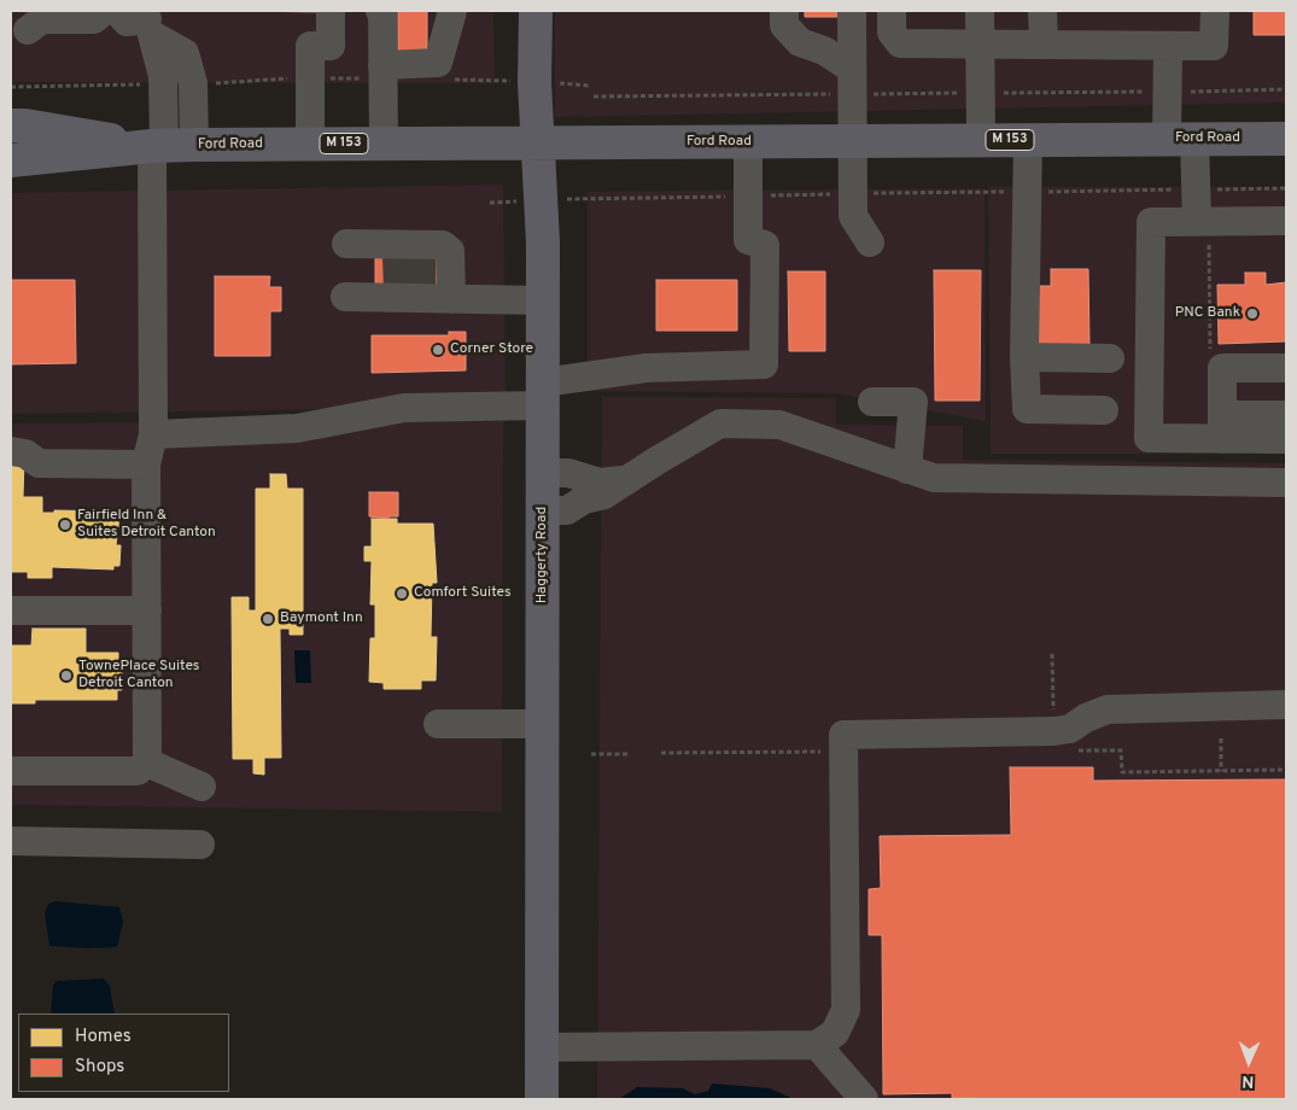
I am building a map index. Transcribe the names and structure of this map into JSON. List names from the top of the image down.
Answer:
{
  "streets": {
    "main road": ["Ford Road", "M 153", "Haggerty Road"]
  },
  "crossings": [
    ["Ford Road", "Haggerty Road"]
  ],
  "places": [
    "PNC Bank",
    "Corner Store",
    "Fairfield Inn & Suites Detroit Canton",
    "Comfort Suites",
    "Baymont Inn",
    "TownePlace Suites Detroit Canton"
  ],
  "legend": ["Homes", "Shops"],
  "north": "bottom"
}
